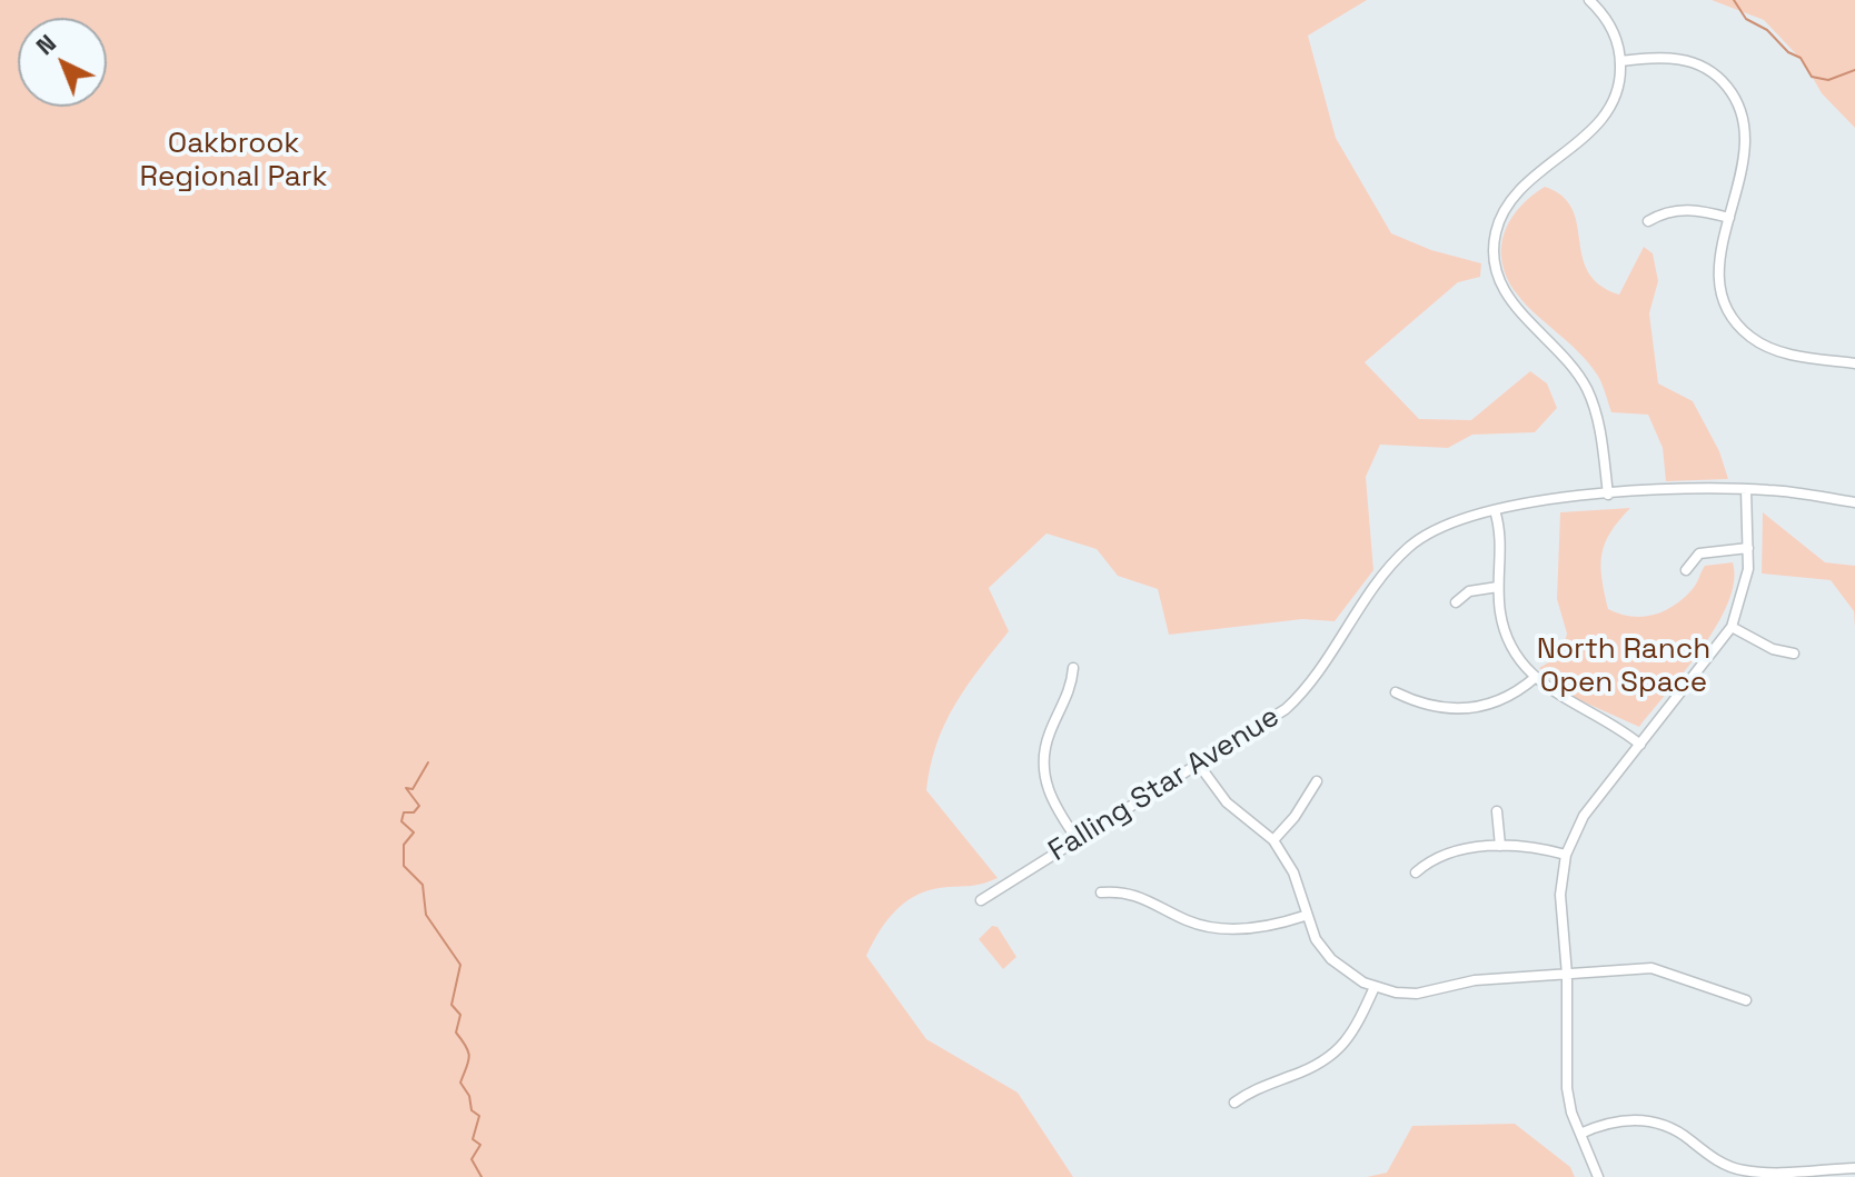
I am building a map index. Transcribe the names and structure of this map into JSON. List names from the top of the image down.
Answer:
{
  "streets": {
    "street": ["Falling Star Avenue"]
  },
  "parks": ["Oakbrook Regional Park", "North Ranch Open Space"],
  "north": "top left"
}
